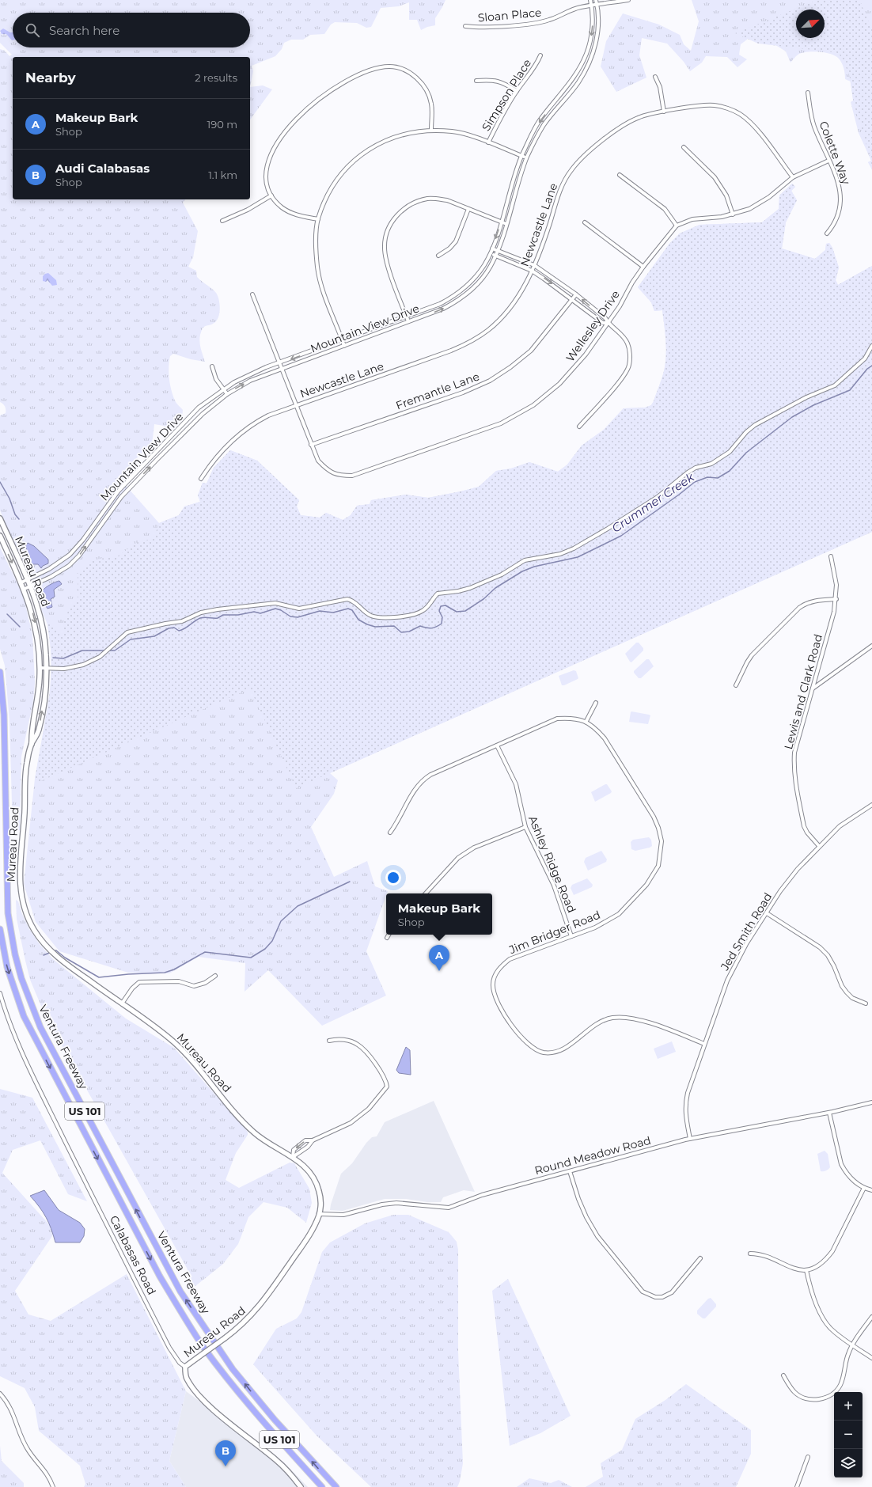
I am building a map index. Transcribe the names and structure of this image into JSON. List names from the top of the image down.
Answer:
{
  "streets": {
    "highway": ["Ventura Freeway", "US 101"],
    "main road": ["Mureau Road"],
    "street": [
      "Sloan Place",
      "Simpson Place",
      "Colette Way",
      "Newcastle Lane",
      "Wellesley Drive",
      "Mountain View Drive",
      "Fremantle Lane",
      "Lewis and Clark Road",
      "Ashley Ridge Road",
      "Jed Smith Road",
      "Jim Bridger Road",
      "Round Meadow Road",
      "Calabasas Road"
    ]
  },
  "crossings": [
    ["Sloan Place", "Mountain View Drive"],
    ["Colette Way", "Wellesley Drive"],
    ["Newcastle Lane", "Wellesley Drive"],
    ["Wellesley Drive", "Mountain View Drive"],
    ["Wellesley Drive", "Fremantle Lane"],
    ["Mountain View Drive", "Mureau Road"],
    ["Mureau Road", "Round Meadow Road"],
    ["Mureau Road", "Calabasas Road"],
    ["Lewis and Clark Road", "Jed Smith Road"],
    ["Ashley Ridge Road", "Jim Bridger Road"],
    ["Jed Smith Road", "Jim Bridger Road"],
    ["Jed Smith Road", "Round Meadow Road"]
  ],
  "water": ["Crummer Creek"],
  "north": "top right",
  "page": {
    "search": "Search here",
    "heading": ["Nearby", "2 results"],
    "list": [
      {
        "mark": "A",
        "name": "Makeup Bark",
        "note": "Shop",
        "value": "190 m"
      },
      {
        "mark": "B",
        "name": "Audi Calabasas",
        "note": "Shop",
        "value": "1.1 km"
      }
    ],
    "popup": ["Makeup Bark", "Shop"],
    "pins": ["A", "B"],
    "map_buttons": ["+", "−"]
  }
}
